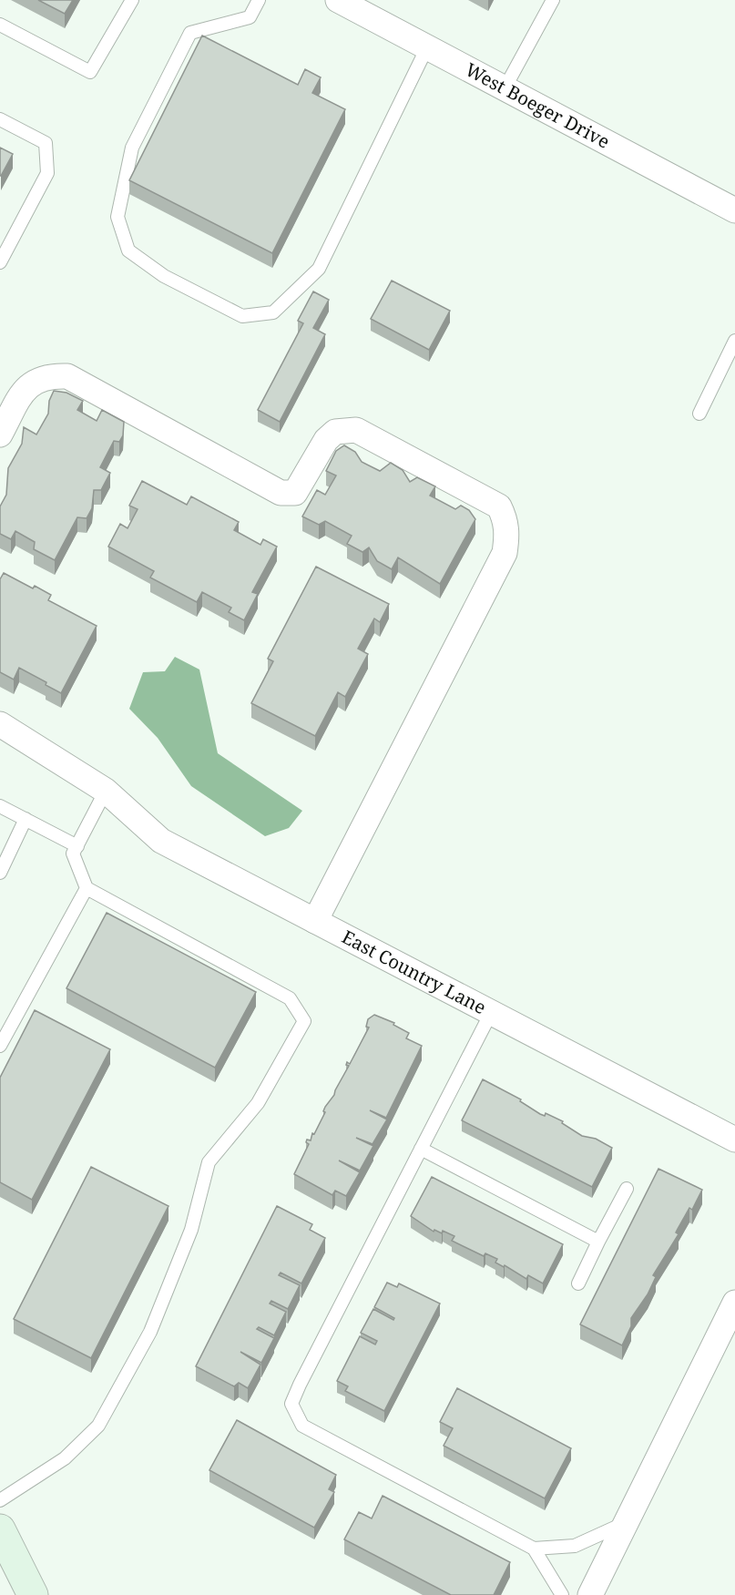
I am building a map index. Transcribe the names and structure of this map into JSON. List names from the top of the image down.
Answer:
{
  "streets": {
    "street": ["West Boeger Drive", "East Country Lane"]
  }
}
